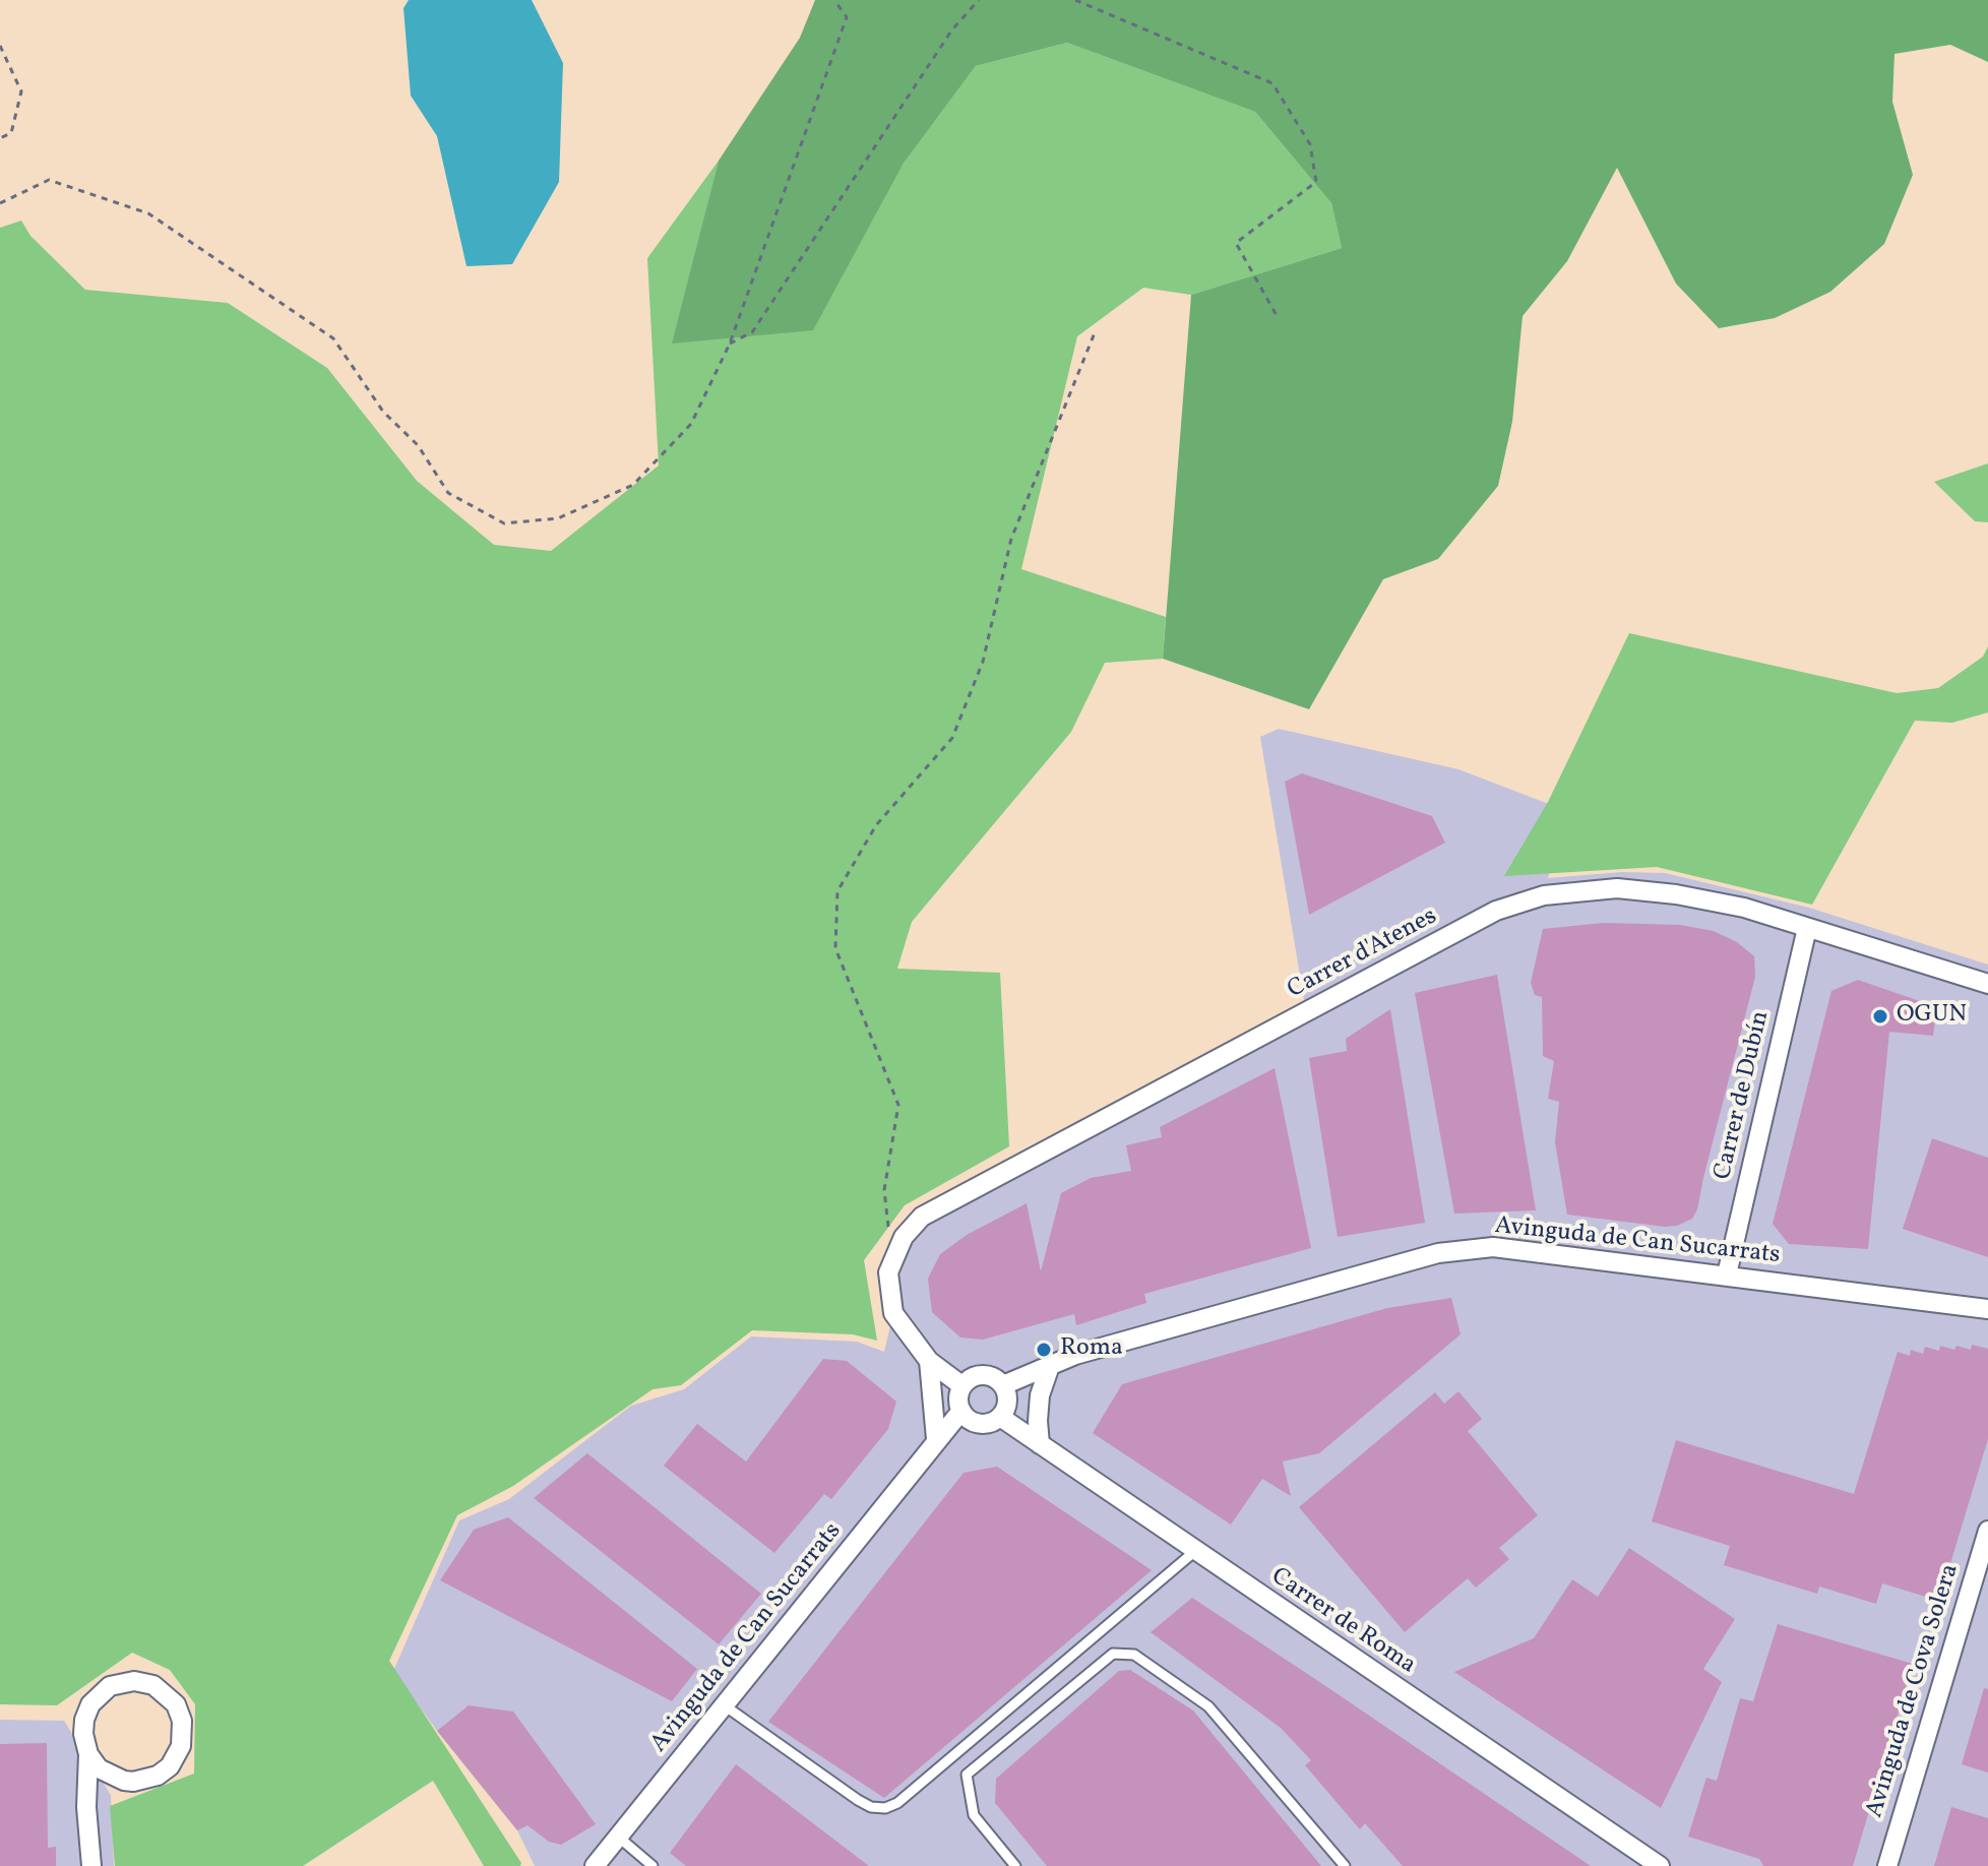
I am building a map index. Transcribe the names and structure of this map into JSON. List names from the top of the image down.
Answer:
{
  "streets": {
    "street": [
      "Carrer d'Atenes",
      "Carrer de Dubín",
      "Avinguda de Can Sucarrats",
      "Carrer de Roma",
      "Avinguda de Cova Solera"
    ]
  },
  "crossings": [
    ["Carrer d'Atenes", "Carrer de Dubín"],
    ["Carrer de Dubín", "Avinguda de Can Sucarrats"],
    ["Avinguda de Can Sucarrats", "Carrer de Roma"]
  ],
  "places": ["OGUN", "Roma"]
}
